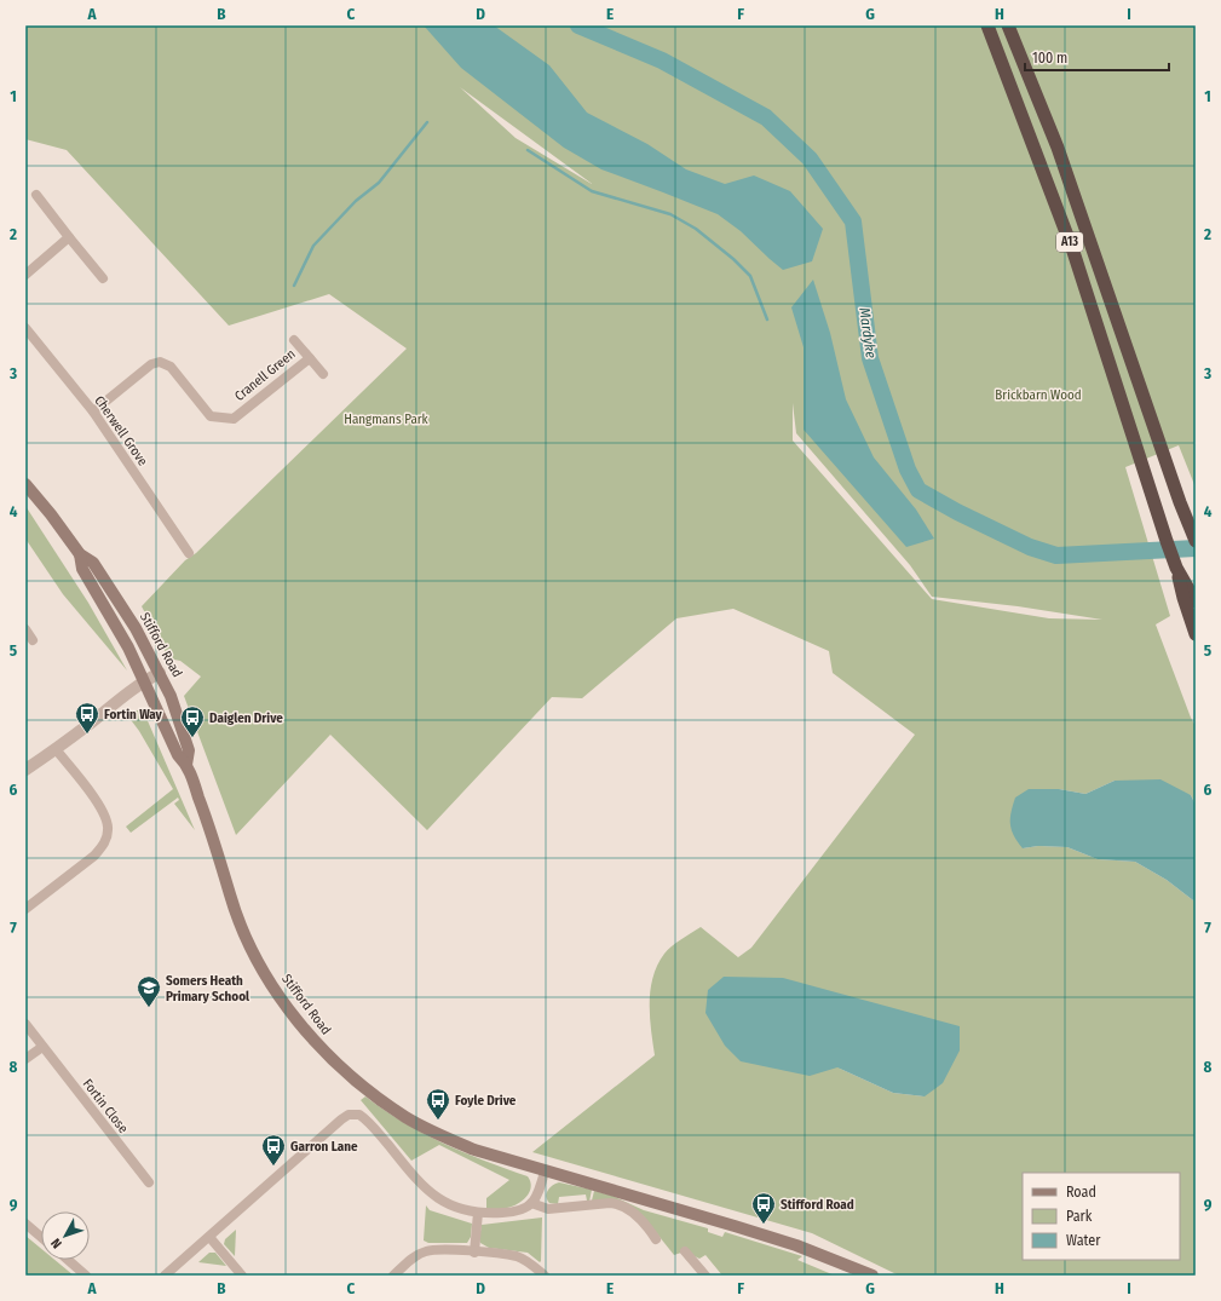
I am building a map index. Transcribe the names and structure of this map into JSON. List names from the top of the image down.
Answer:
{
  "streets": {
    "highway": ["A13"],
    "main road": ["Stifford Road"],
    "street": ["Cranell Green", "Cherwell Grove", "Fortin Close"]
  },
  "crossings": [
    ["Cranell Green", "Cherwell Grove"]
  ],
  "water": ["Mardyke"],
  "parks": ["Brickbarn Wood", "Hangmans Park"],
  "places": {
    "bus stop": [
      "Fortin Way",
      "Daiglen Drive",
      "Foyle Drive",
      "Garron Lane",
      "Stifford Road"
    ],
    "school or university": ["Somers Heath Primary School"]
  },
  "legend": ["Road", "Park", "Water"],
  "scale_bar": "100 m",
  "north": "bottom left",
  "grid": {
    "columns": [
      "A",
      "B",
      "C",
      "D",
      "E",
      "F",
      "G",
      "H",
      "I"
    ],
    "rows": [
      "1",
      "2",
      "3",
      "4",
      "5",
      "6",
      "7",
      "8",
      "9"
    ]
  }
}
